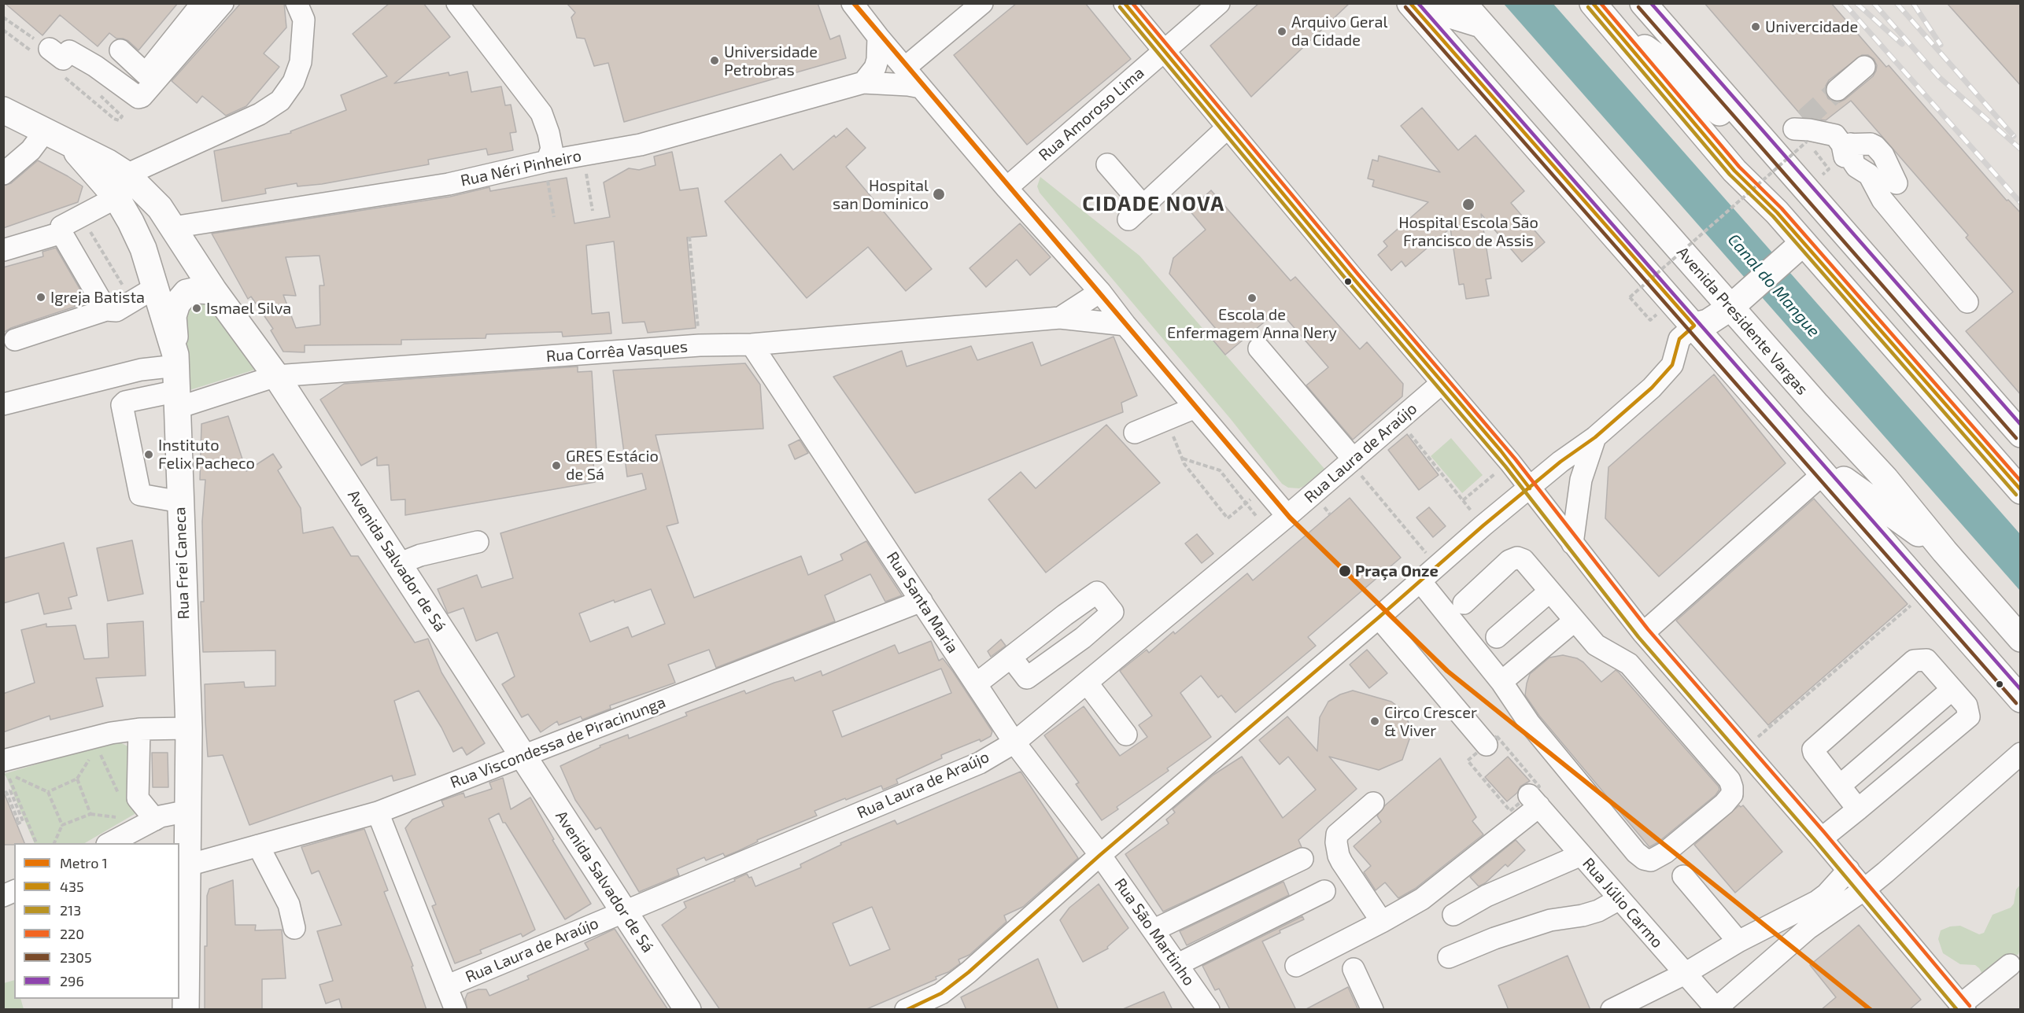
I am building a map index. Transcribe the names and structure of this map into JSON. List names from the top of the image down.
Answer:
{
  "streets": {
    "main road": ["Avenida Presidente Vargas", "Avenida Salvador de Sá", "Rua Frei Caneca"],
    "street": [
      "Rua Amoroso Lima",
      "Rua Néri Pinheiro",
      "Rua Corrêa Vasques",
      "Rua Laura de Araújo",
      "Rua Santa Maria",
      "Rua Viscondessa de Piracinunga",
      "Rua Júlio Carmo",
      "Rua São Martinho"
    ]
  },
  "crossings": [
    ["Rua Néri Pinheiro", "Avenida Salvador de Sá"],
    ["Rua Corrêa Vasques", "Avenida Salvador de Sá"],
    ["Rua Corrêa Vasques", "Rua Frei Caneca"],
    ["Rua Corrêa Vasques", "Rua Santa Maria"],
    ["Rua Laura de Araújo", "Avenida Salvador de Sá"],
    ["Rua Laura de Araújo", "Rua Santa Maria"],
    ["Avenida Salvador de Sá", "Rua Frei Caneca"],
    ["Avenida Salvador de Sá", "Rua Viscondessa de Piracinunga"],
    ["Rua Frei Caneca", "Rua Viscondessa de Piracinunga"],
    ["Rua Santa Maria", "Rua Viscondessa de Piracinunga"],
    ["Rua Santa Maria", "Rua São Martinho"]
  ],
  "districts": ["CIDADE NOVA"],
  "water": ["Canal do Mangue"],
  "places": [
    "Univercidade",
    "Arquivo Geral da Cidade",
    "Universidade Petrobras",
    "Hospital san Dominico",
    "Hospital Escola São Francisco de Assis",
    "Igreja Batista",
    "Escola de Enfermagem Anna Nery",
    "Ismael Silva",
    "Instituto Felix Pacheco",
    "GRES Estácio de Sá",
    "Praça Onze",
    "Circo Crescer & Viver"
  ],
  "lines": [
    "metro line 1",
    "transit line 435",
    "transit line 220",
    "transit line 296",
    "transit line 213",
    "transit line 2305"
  ],
  "legend": [
    "Metro 1",
    "435",
    "213",
    "220",
    "2305",
    "296"
  ]
}
